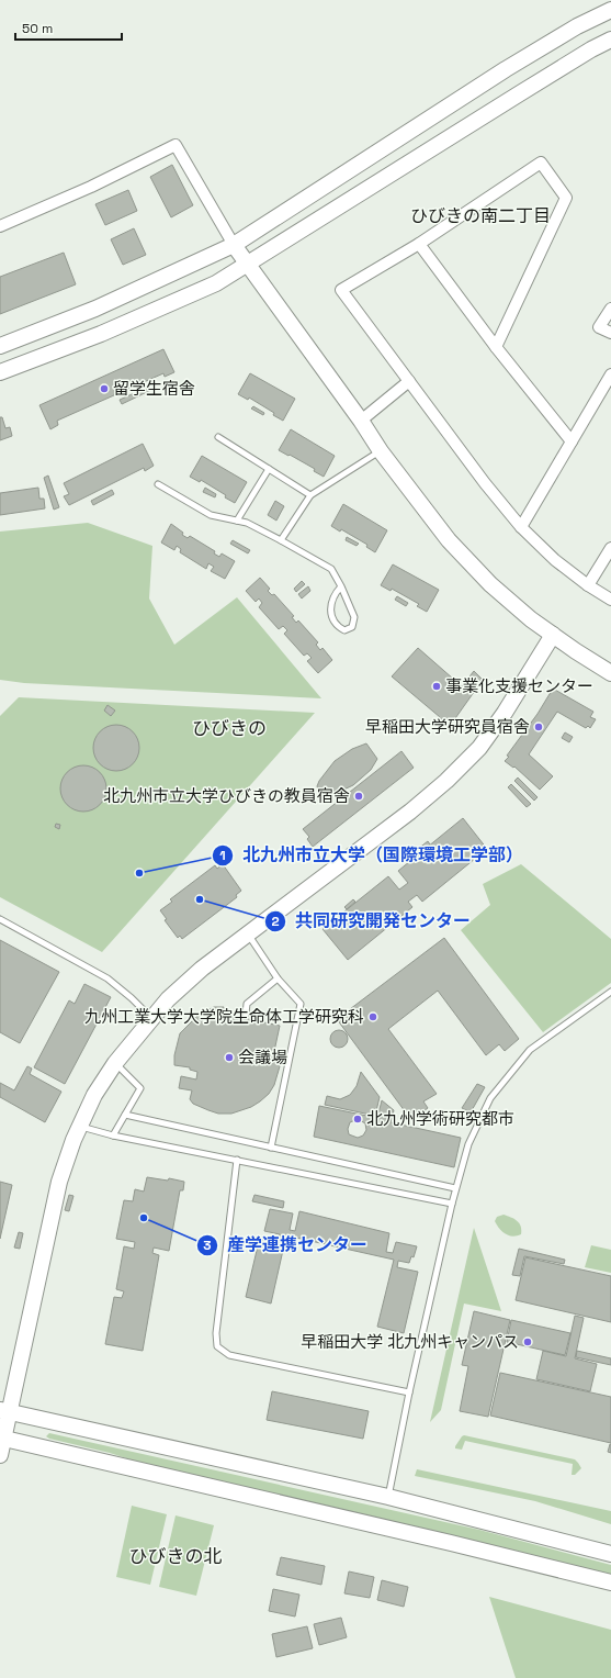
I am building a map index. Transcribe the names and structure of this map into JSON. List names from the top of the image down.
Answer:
{
  "districts": ["ひびきの南二丁目", "ひびきの", "ひびきの北"],
  "places": [
    "留学生宿舎",
    "事業化支援センター",
    "早稲田大学研究員宿舎",
    "北九州市立大学ひびきの教員宿舎",
    "北九州市立大学（国際環境工学部）",
    "共同研究開発センター",
    "九州工業大学大学院生命体工学研究科",
    "会議場",
    "北九州学術研究都市",
    "産学連携センター",
    "早稲田大学 北九州キャンパス"
  ],
  "scale_bar": "50 m"
}
